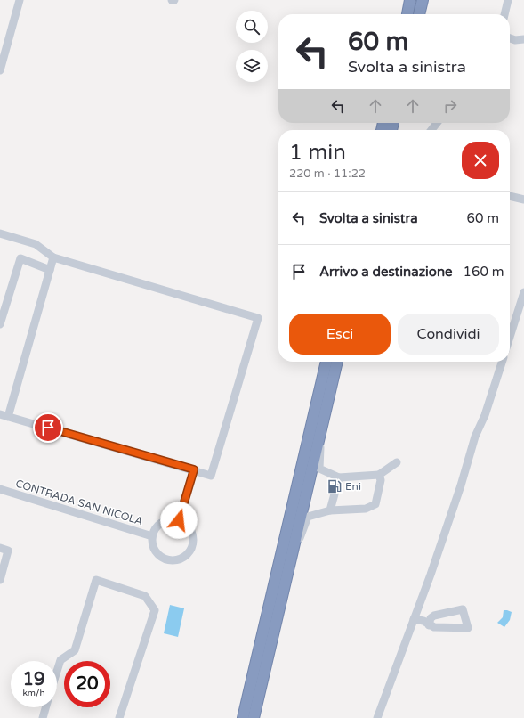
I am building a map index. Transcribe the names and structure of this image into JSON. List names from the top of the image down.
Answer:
{
  "streets": {
    "street": ["CONTRADA SAN NICOLA"]
  },
  "places": {
    "fuel station": ["Eni"]
  },
  "page": {
    "turn": ["60 m", "Svolta a sinistra"],
    "heading": ["1 min", "220 m · 11:22"],
    "list": [
      {
        "name": "Svolta a sinistra",
        "value": "60 m"
      },
      {
        "name": "Arrivo a destinazione",
        "value": "160 m"
      }
    ],
    "buttons": ["Esci", "Condividi"],
    "speed": "19 km/h",
    "limit": "20"
  }
}
